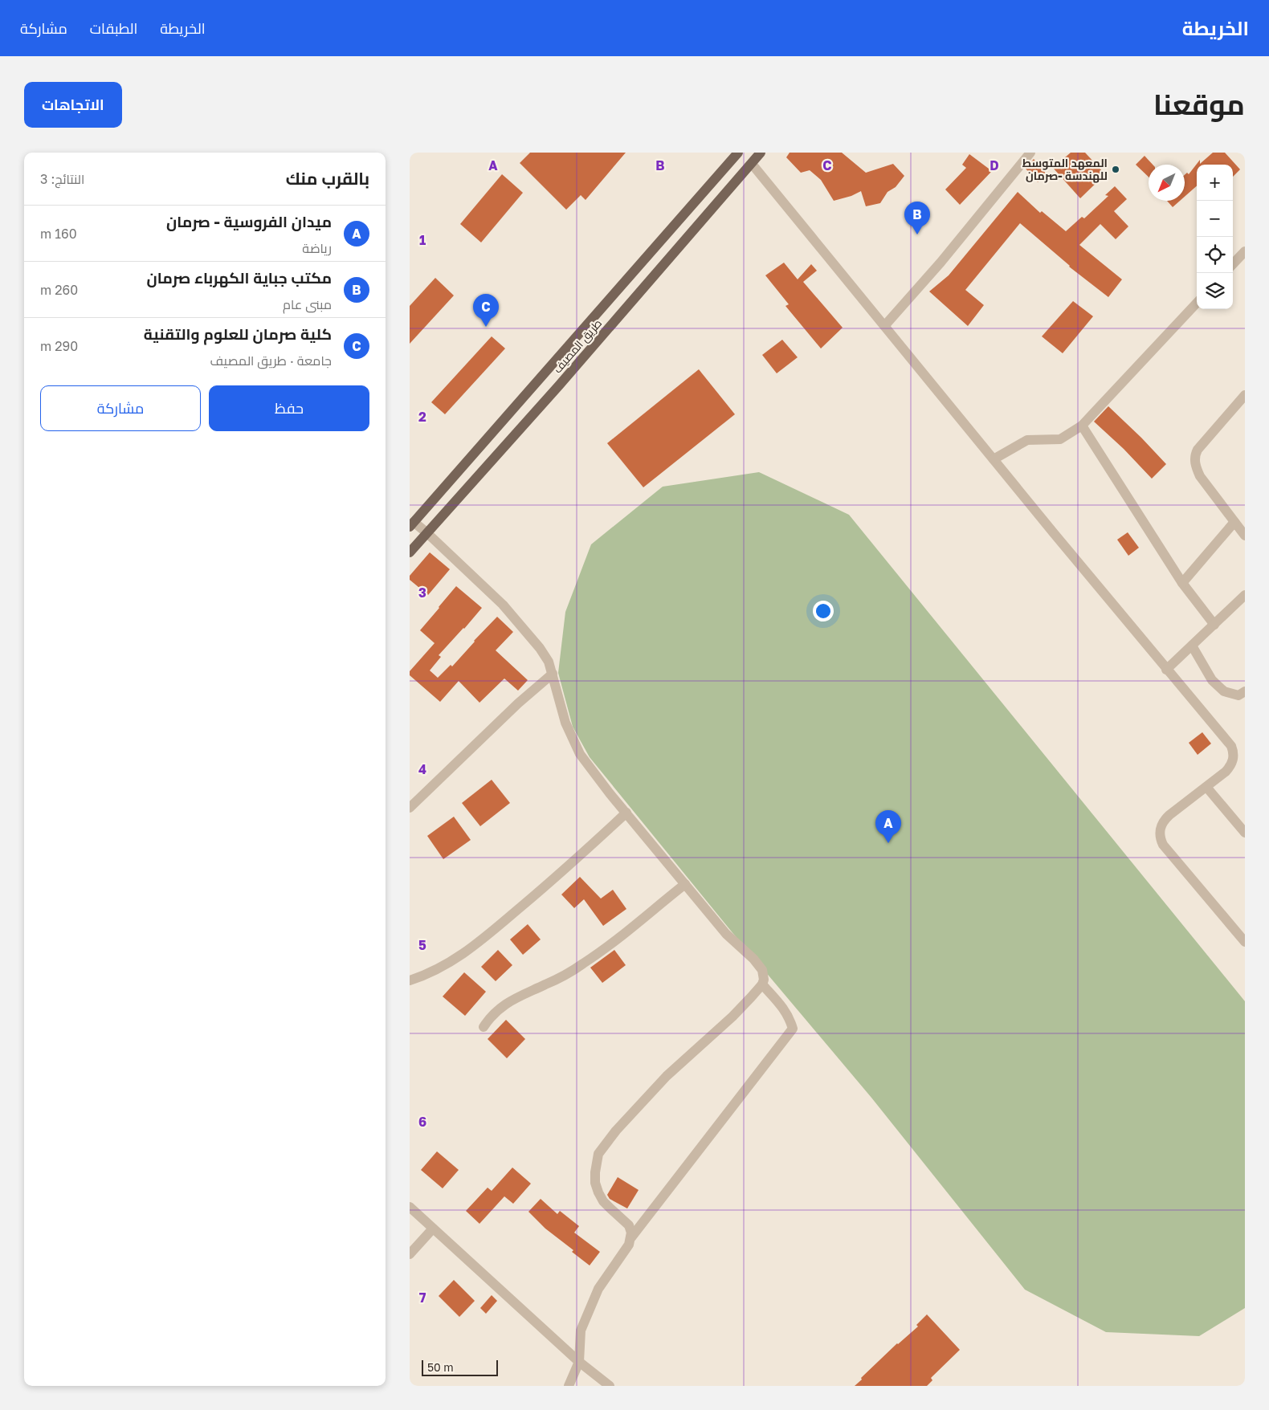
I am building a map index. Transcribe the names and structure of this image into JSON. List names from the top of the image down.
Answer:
{
  "streets": {
    "main road": ["طريق المصيف"]
  },
  "places": ["المعهد المتوسط للهندسة -صرمان"],
  "scale_bar": "50 m",
  "north": "bottom left",
  "page": {
    "header": "الخريطة",
    "nav": ["الخريطة", "الطبقات", "مشاركة"],
    "title": "موقعنا",
    "buttons": [
      "الاتجاهات",
      ["حفظ", "مشاركة"]
    ],
    "heading": ["بالقرب منك", "النتائج: 3"],
    "map_buttons": ["+", "−"],
    "pins": ["B", "C", "A"],
    "list": [
      {
        "mark": "A",
        "name": "ميدان الفروسية - صرمان",
        "note": "رياضة",
        "value": "160 m"
      },
      {
        "mark": "B",
        "name": "مكتب جباية الكهرباء صرمان",
        "note": "مبنى عام",
        "value": "260 m"
      },
      {
        "mark": "C",
        "name": "كلية صرمان للعلوم والتقنية",
        "note": "جامعة · طريق المصيف",
        "value": "290 m"
      }
    ],
    "scale": "50 m"
  },
  "grid": {
    "columns": [
      "A",
      "B",
      "C",
      "D"
    ],
    "rows": [
      "1",
      "2",
      "3",
      "4",
      "5",
      "6",
      "7"
    ]
  }
}
